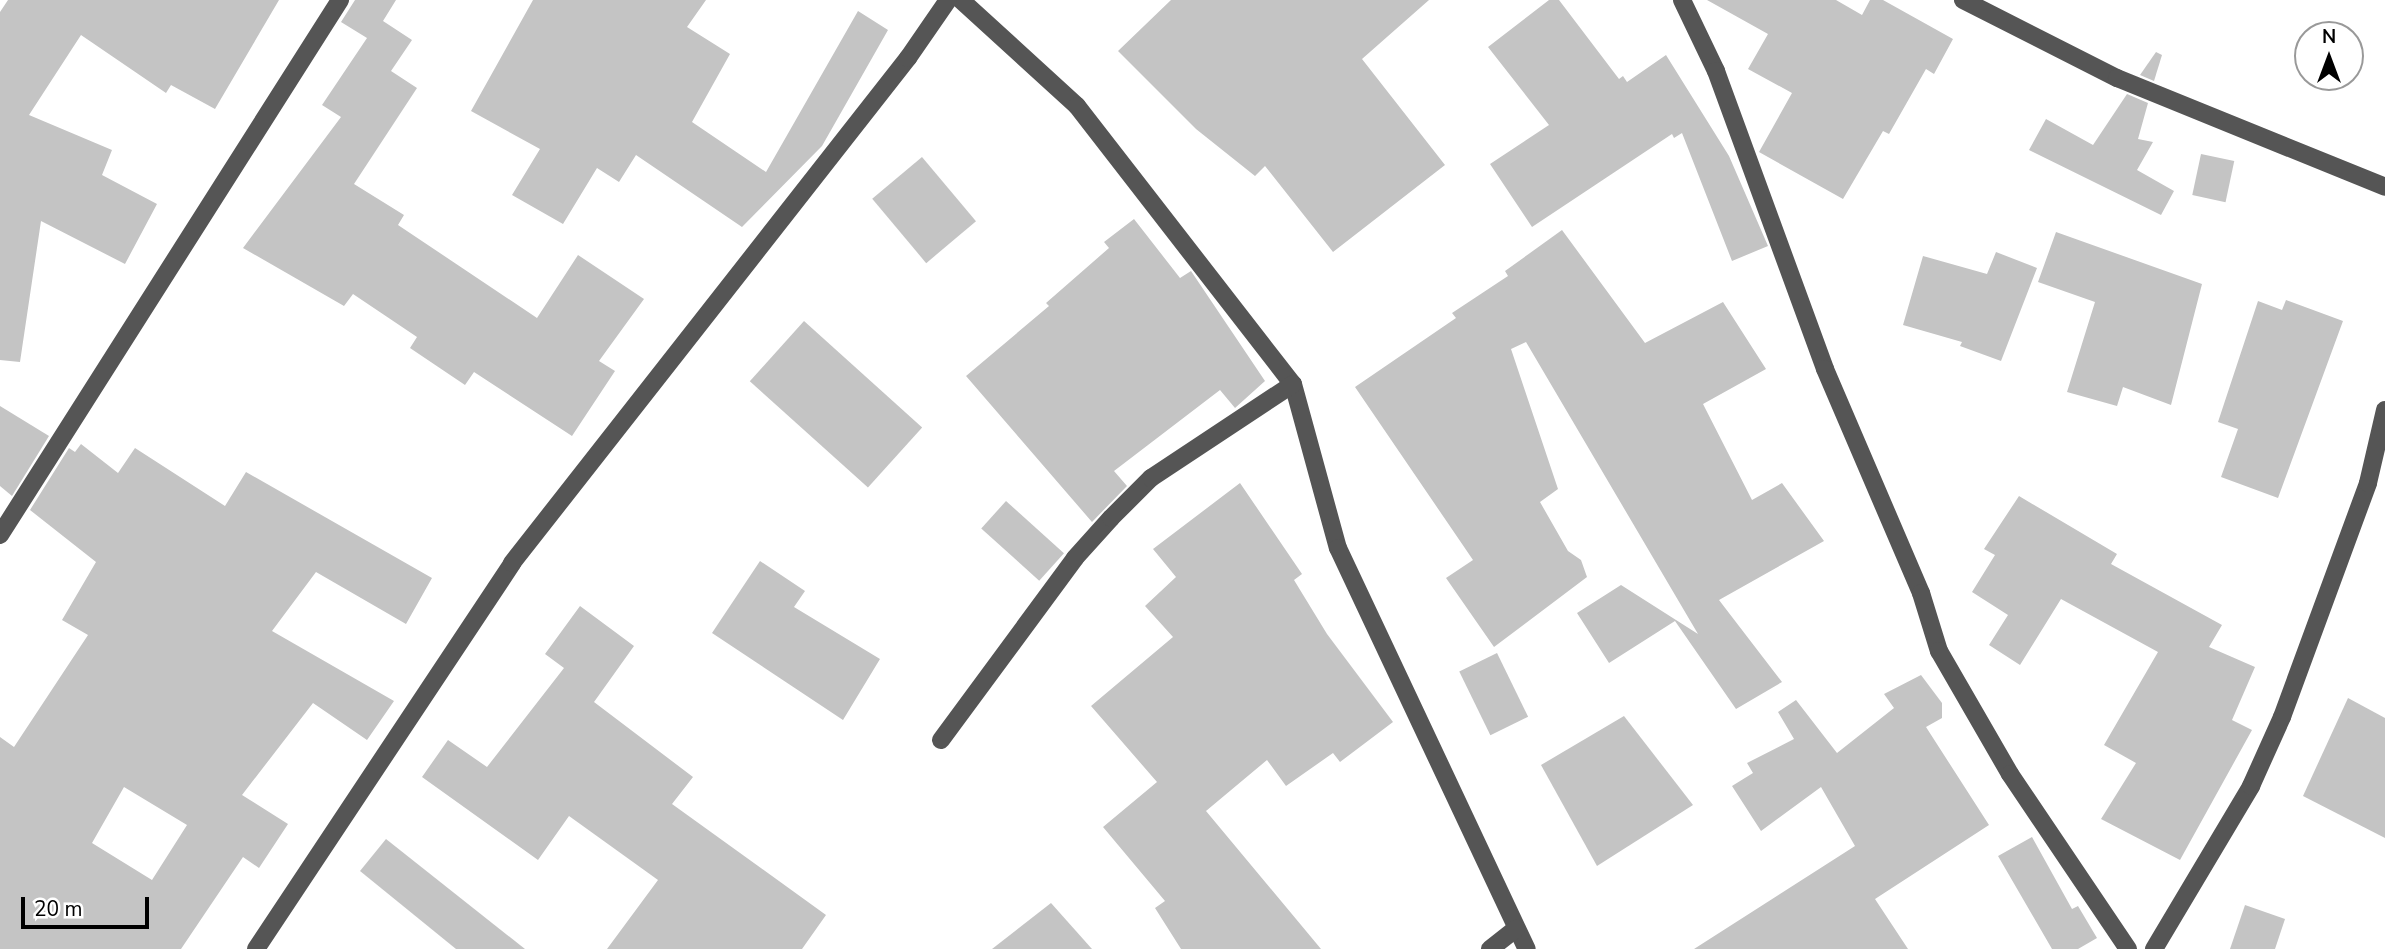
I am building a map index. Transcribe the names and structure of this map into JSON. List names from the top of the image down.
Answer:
{
  "scale_bar": "20 m",
  "north": "top"
}
